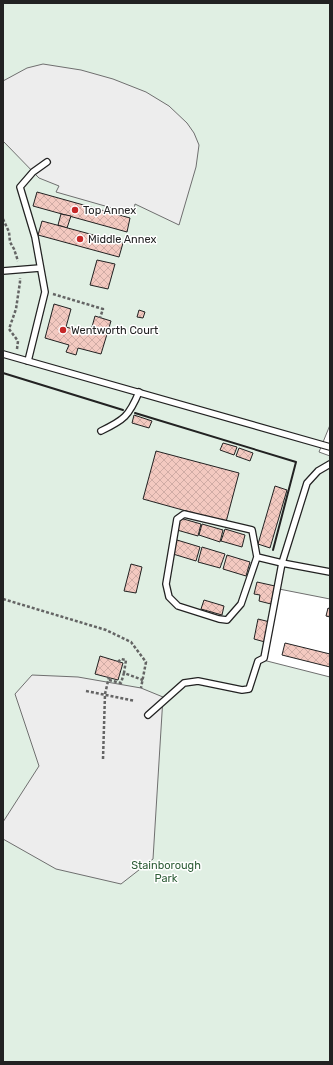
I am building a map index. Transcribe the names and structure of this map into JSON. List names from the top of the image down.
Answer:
{
  "parks": ["Stainborough Park"],
  "places": ["Top Annex", "Middle Annex", "Wentworth Court"]
}
